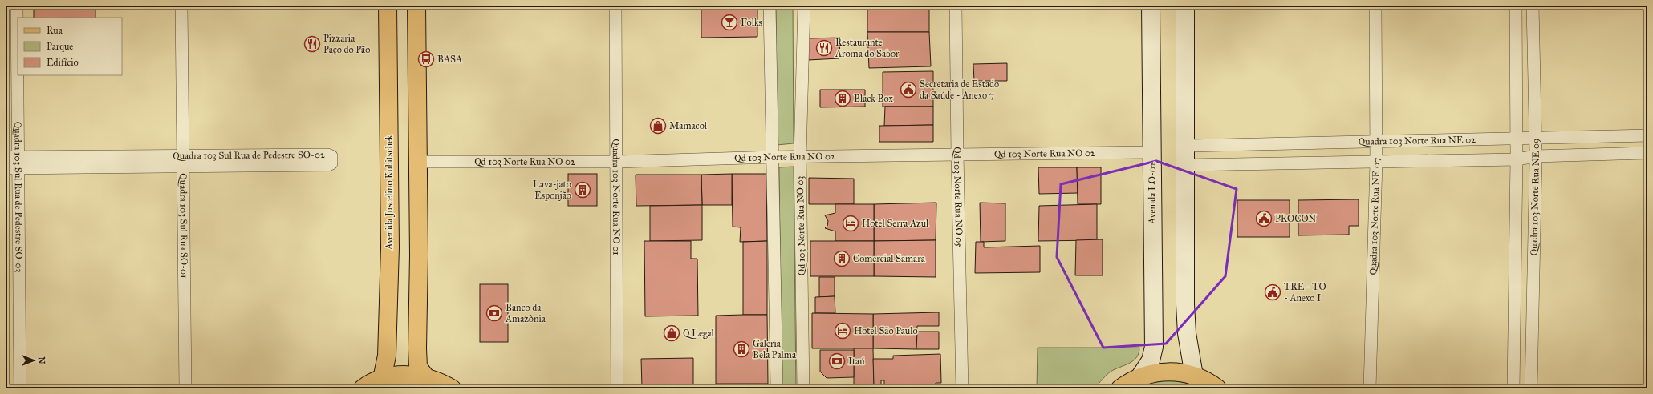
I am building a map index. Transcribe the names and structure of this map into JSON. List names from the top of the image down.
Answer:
{
  "streets": {
    "main road": ["Avenida Juscelino Kubitschek"],
    "street": [
      "Quadra 103 Norte Rua NE 02",
      "Qd 103 Norte Rua NO 02",
      "Quadra 103 Sul Rua de Pedestre SO-02",
      "Avenida LO-02",
      "Quadra 103 Sul Rua de Pedestre SO-03",
      "Quadra 103 Norte Rua NO 01",
      "Qd 103 Norte Rua NO 05",
      "Quadra 103 Norte Rua NE 09",
      "Quadra 103 Norte Rua NE 07",
      "Quadra 103 Sul Rua SO-01",
      "Qd 103 Norte Rua NO 03"
    ]
  },
  "crossings": [
    ["Quadra 103 Norte Rua NE 02", "Quadra 103 Norte Rua NE 09"],
    ["Quadra 103 Norte Rua NE 02", "Quadra 103 Norte Rua NE 07"],
    ["Qd 103 Norte Rua NO 02", "Avenida LO-02"],
    ["Qd 103 Norte Rua NO 02", "Quadra 103 Norte Rua NO 01"],
    ["Qd 103 Norte Rua NO 02", "Qd 103 Norte Rua NO 05"],
    ["Qd 103 Norte Rua NO 02", "Qd 103 Norte Rua NO 03"],
    ["Quadra 103 Sul Rua de Pedestre SO-02", "Quadra 103 Sul Rua de Pedestre SO-03"],
    ["Quadra 103 Sul Rua de Pedestre SO-02", "Quadra 103 Sul Rua SO-01"]
  ],
  "places": {
    "bar": ["Folks"],
    "restaurant": ["Pizzaria Paço do Pão", "Restaurante Aroma do Sabor"],
    "bus stop": ["BASA"],
    "public building": ["Secretaria de Estado da Saúde - Anexo 7", "PROCON", "TRE - TO - Anexo I"],
    "building": [
      "Black Box",
      "Lava-jato Esponjão",
      "Comercial Samara",
      "Galeria Bela Palma"
    ],
    "shop": ["Mamacol", "Q Legal"],
    "hotel": ["Hotel Serra Azul", "Hotel São Paulo"],
    "bank": ["Banco da Amazônia", "Itaú"]
  },
  "legend": ["Rua", "Parque", "Edifício"],
  "north": "right"
}
